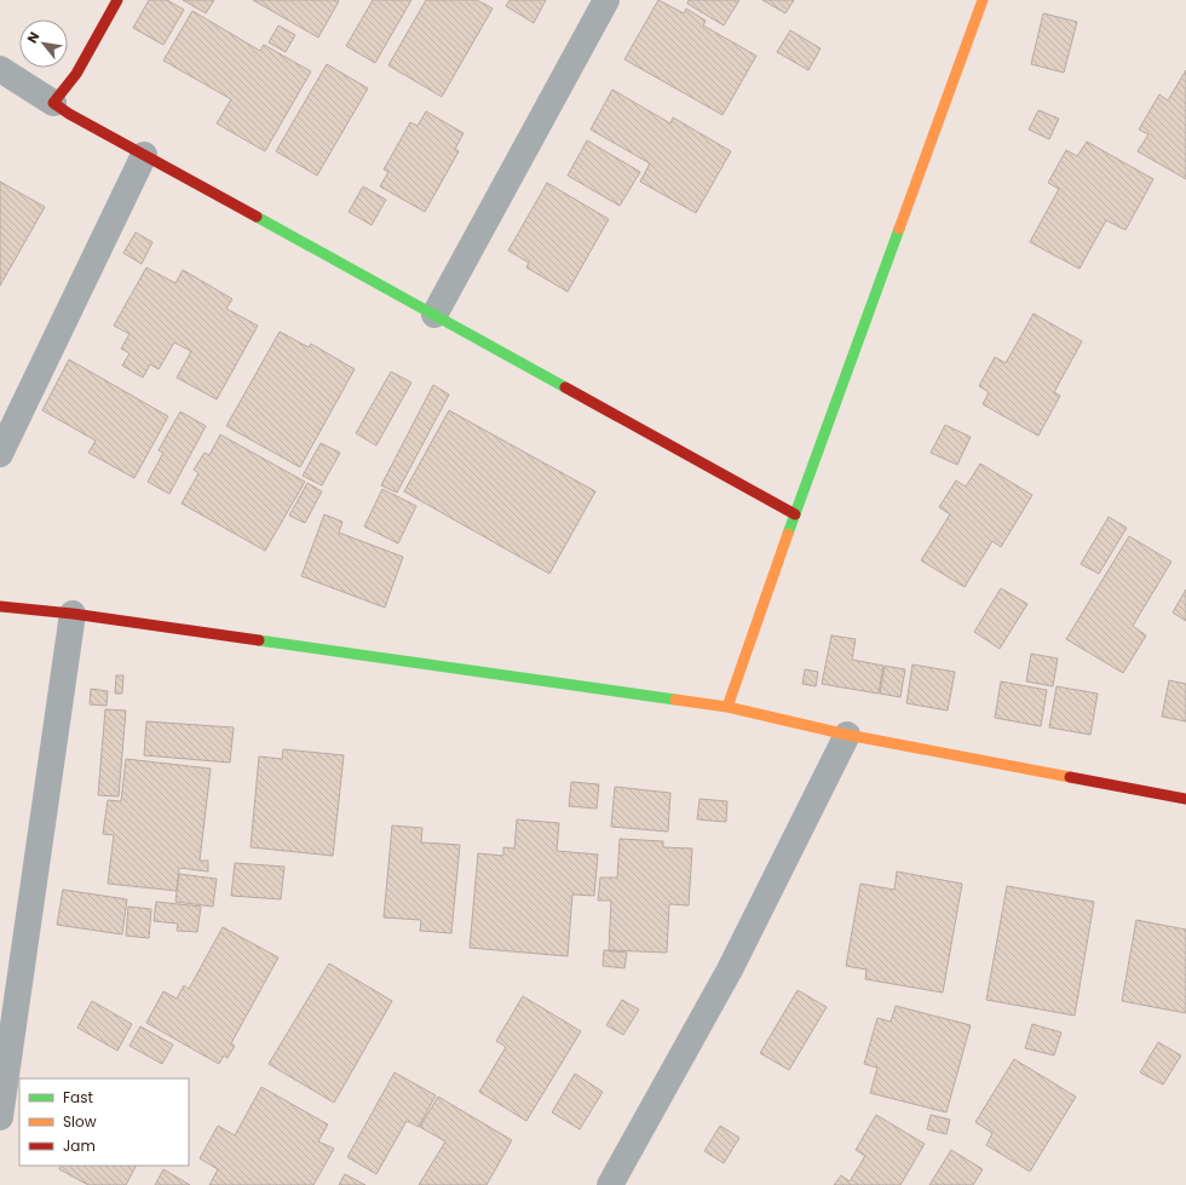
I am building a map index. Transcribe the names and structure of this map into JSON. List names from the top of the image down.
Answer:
{
  "legend": ["Fast", "Slow", "Jam"],
  "north": "top left"
}
